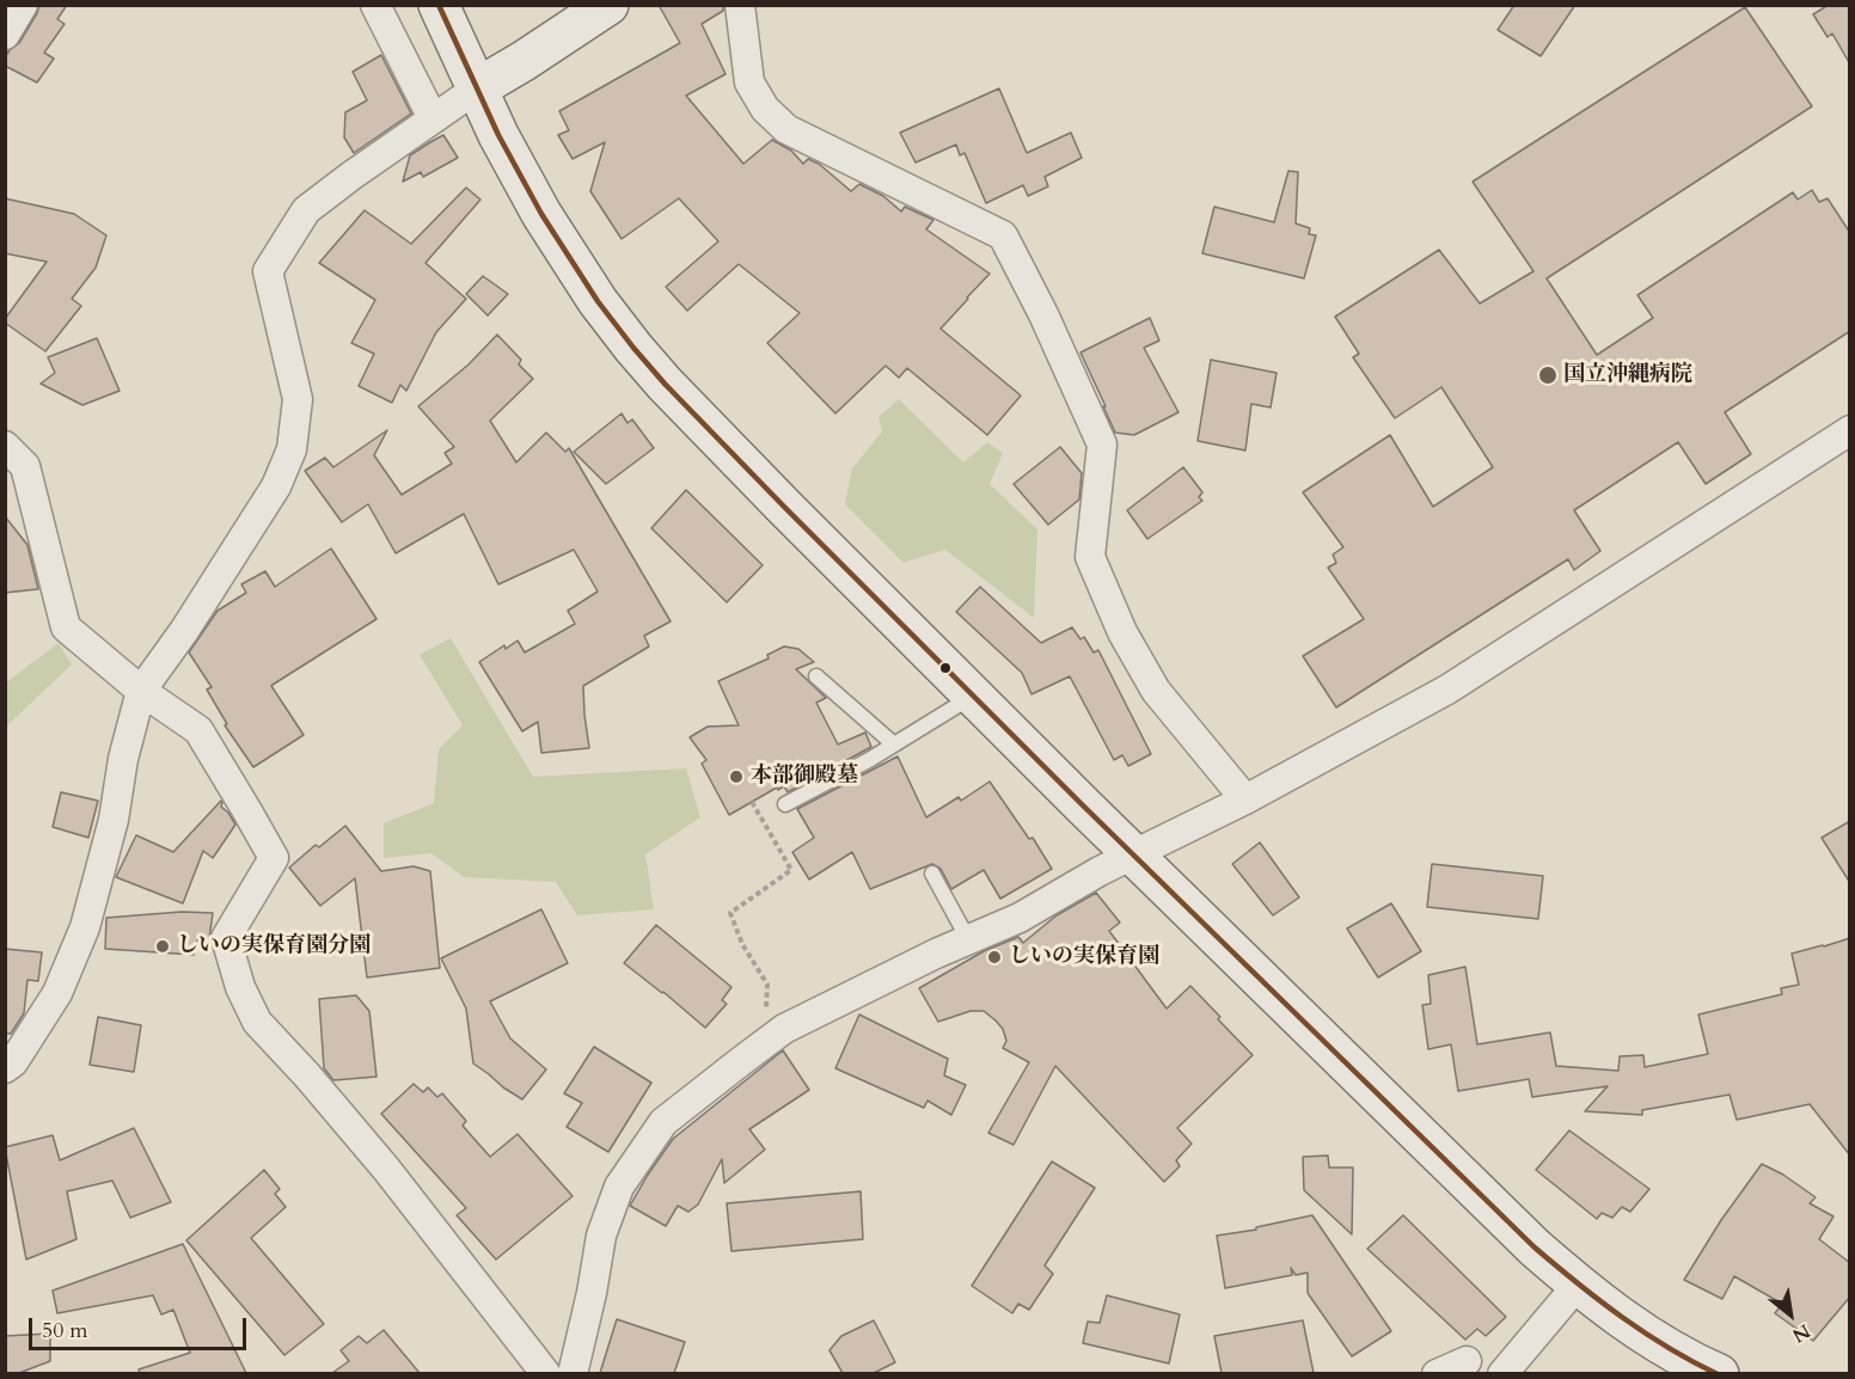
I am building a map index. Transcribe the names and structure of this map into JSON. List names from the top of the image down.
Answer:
{
  "places": [
    "国立沖縄病院",
    "本部御殿墓",
    "しいの実保育園分園",
    "しいの実保育園"
  ],
  "scale_bar": "50 m",
  "north": "bottom right"
}
